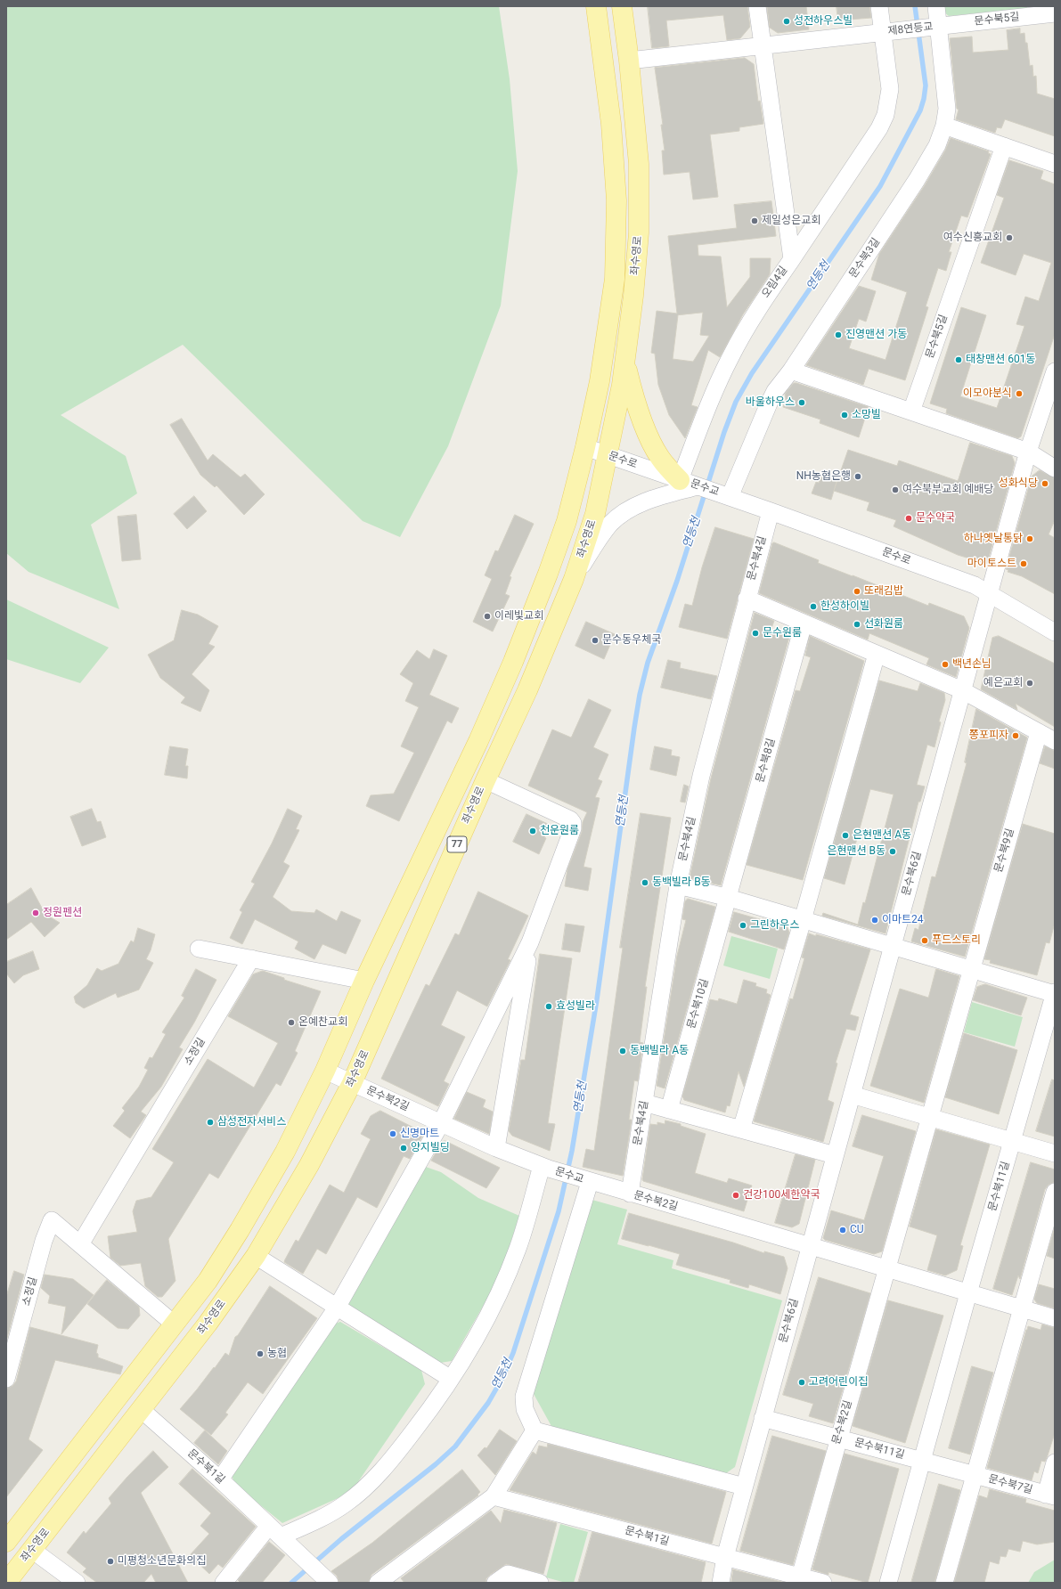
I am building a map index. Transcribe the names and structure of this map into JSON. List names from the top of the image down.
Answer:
{
  "streets": {
    "main road": ["좌수영로", "77"],
    "street": [
      "문수북5길",
      "제8연등교",
      "문수북3길",
      "오림4길",
      "문수로",
      "문수교",
      "문수북4길",
      "문수북8길",
      "문수북9길",
      "문수북6길",
      "문수북10길",
      "소정길",
      "문수북2길",
      "문수북11길",
      "문수북1길",
      "문수북7길"
    ]
  },
  "crossings": [
    ["문수북5길", "제8연등교"],
    ["문수북5길", "문수북3길"],
    ["제8연등교", "좌수영로"],
    ["제8연등교", "문수북3길"],
    ["제8연등교", "오림4길"],
    ["좌수영로", "문수로"],
    ["좌수영로", "소정길"],
    ["좌수영로", "문수북2길"],
    ["좌수영로", "문수북1길"],
    ["문수북3길", "문수로"],
    ["문수북3길", "문수교"],
    ["오림4길", "문수로"],
    ["오림4길", "문수교"],
    ["문수로", "문수교"],
    ["문수로", "문수북4길"],
    ["문수로", "문수북6길"],
    ["문수교", "문수북2길"],
    ["문수북4길", "문수북2길"],
    ["문수북8길", "문수북10길"],
    ["문수북9길", "문수북11길"],
    ["문수북6길", "문수북2길"],
    ["문수북6길", "문수북11길"],
    ["문수북6길", "문수북1길"],
    ["문수북2길", "문수북11길"],
    ["문수북2길", "문수북1길"],
    ["문수북11길", "문수북7길"]
  ],
  "water": ["연등천"],
  "places": [
    "성전하우스빌",
    "제일성은교회",
    "여수신흥교회",
    "진영맨션 가동",
    "태창맨션 601동",
    "이모야분식",
    "바울하우스",
    "소망빌",
    "NH농협은행",
    "성화식당",
    "여수북부교회 예배당",
    "문수약국",
    "하나옛날통닭",
    "마이토스트",
    "또래김밥",
    "한성하이빌",
    "이레빛교회",
    "선화원룸",
    "문수원룸",
    "문수동우체국",
    "백년손님",
    "예은교회",
    "쫑포피자",
    "천운원룸",
    "은현맨션 A동",
    "은현맨션 B동",
    "동백빌라 B동",
    "정원펜션",
    "이마트24",
    "그린하우스",
    "푸드스토리",
    "효성빌라",
    "온예찬교회",
    "동백빌라 A동",
    "삼성전자서비스",
    "신명마트",
    "양지빌딩",
    "건강100세한약국",
    "CU",
    "농협",
    "고려어린이집",
    "미평청소년문화의집"
  ]
}
